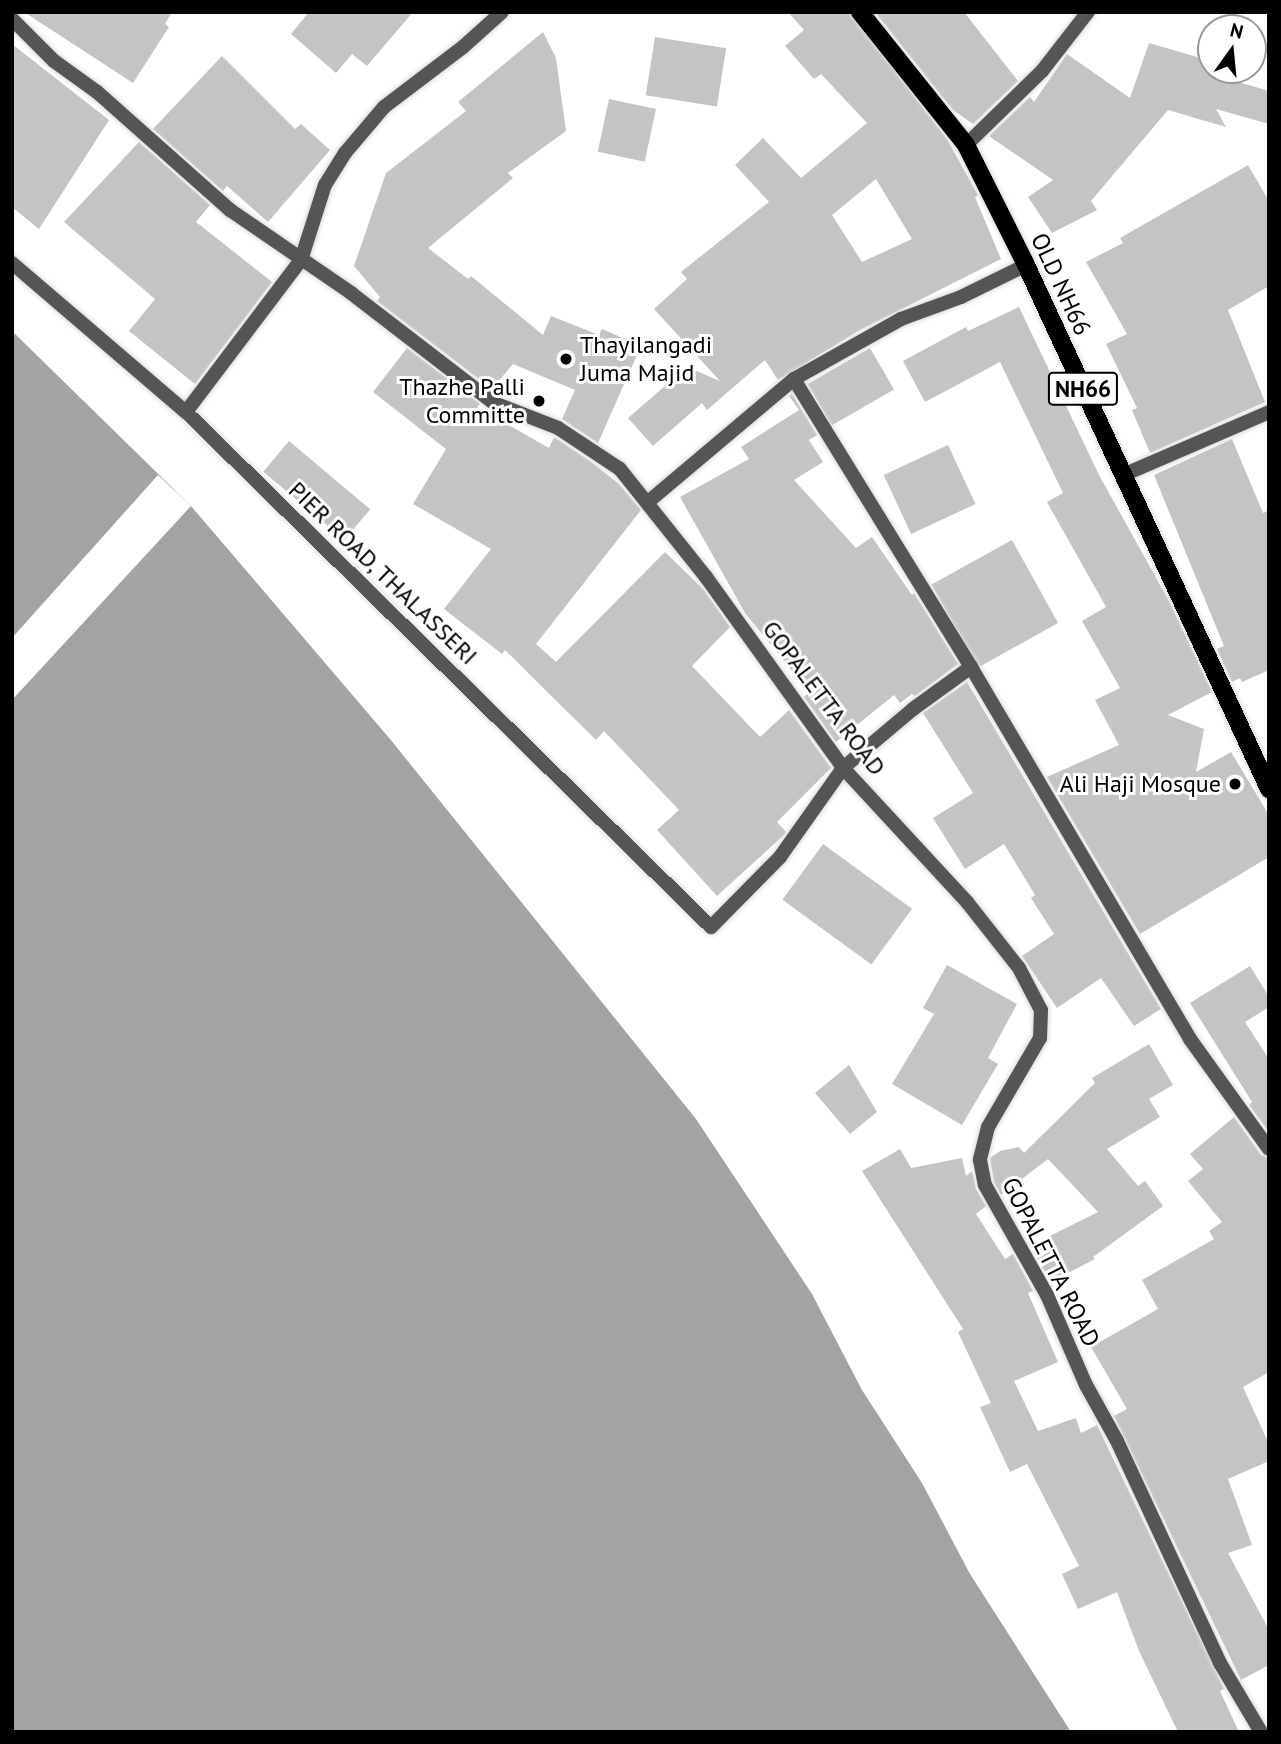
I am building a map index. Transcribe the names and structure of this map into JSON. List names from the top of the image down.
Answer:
{
  "streets": {
    "main road": ["OLD NH66", "NH66"],
    "street": ["PIER ROAD, THALASSERI", "GOPALETTA ROAD"]
  },
  "crossings": [
    ["PIER ROAD, THALASSERI", "GOPALETTA ROAD"]
  ],
  "places": ["Thayilangadi Juma Majid", "Thazhe Palli Committe", "Ali Haji Mosque"],
  "north": "top"
}
